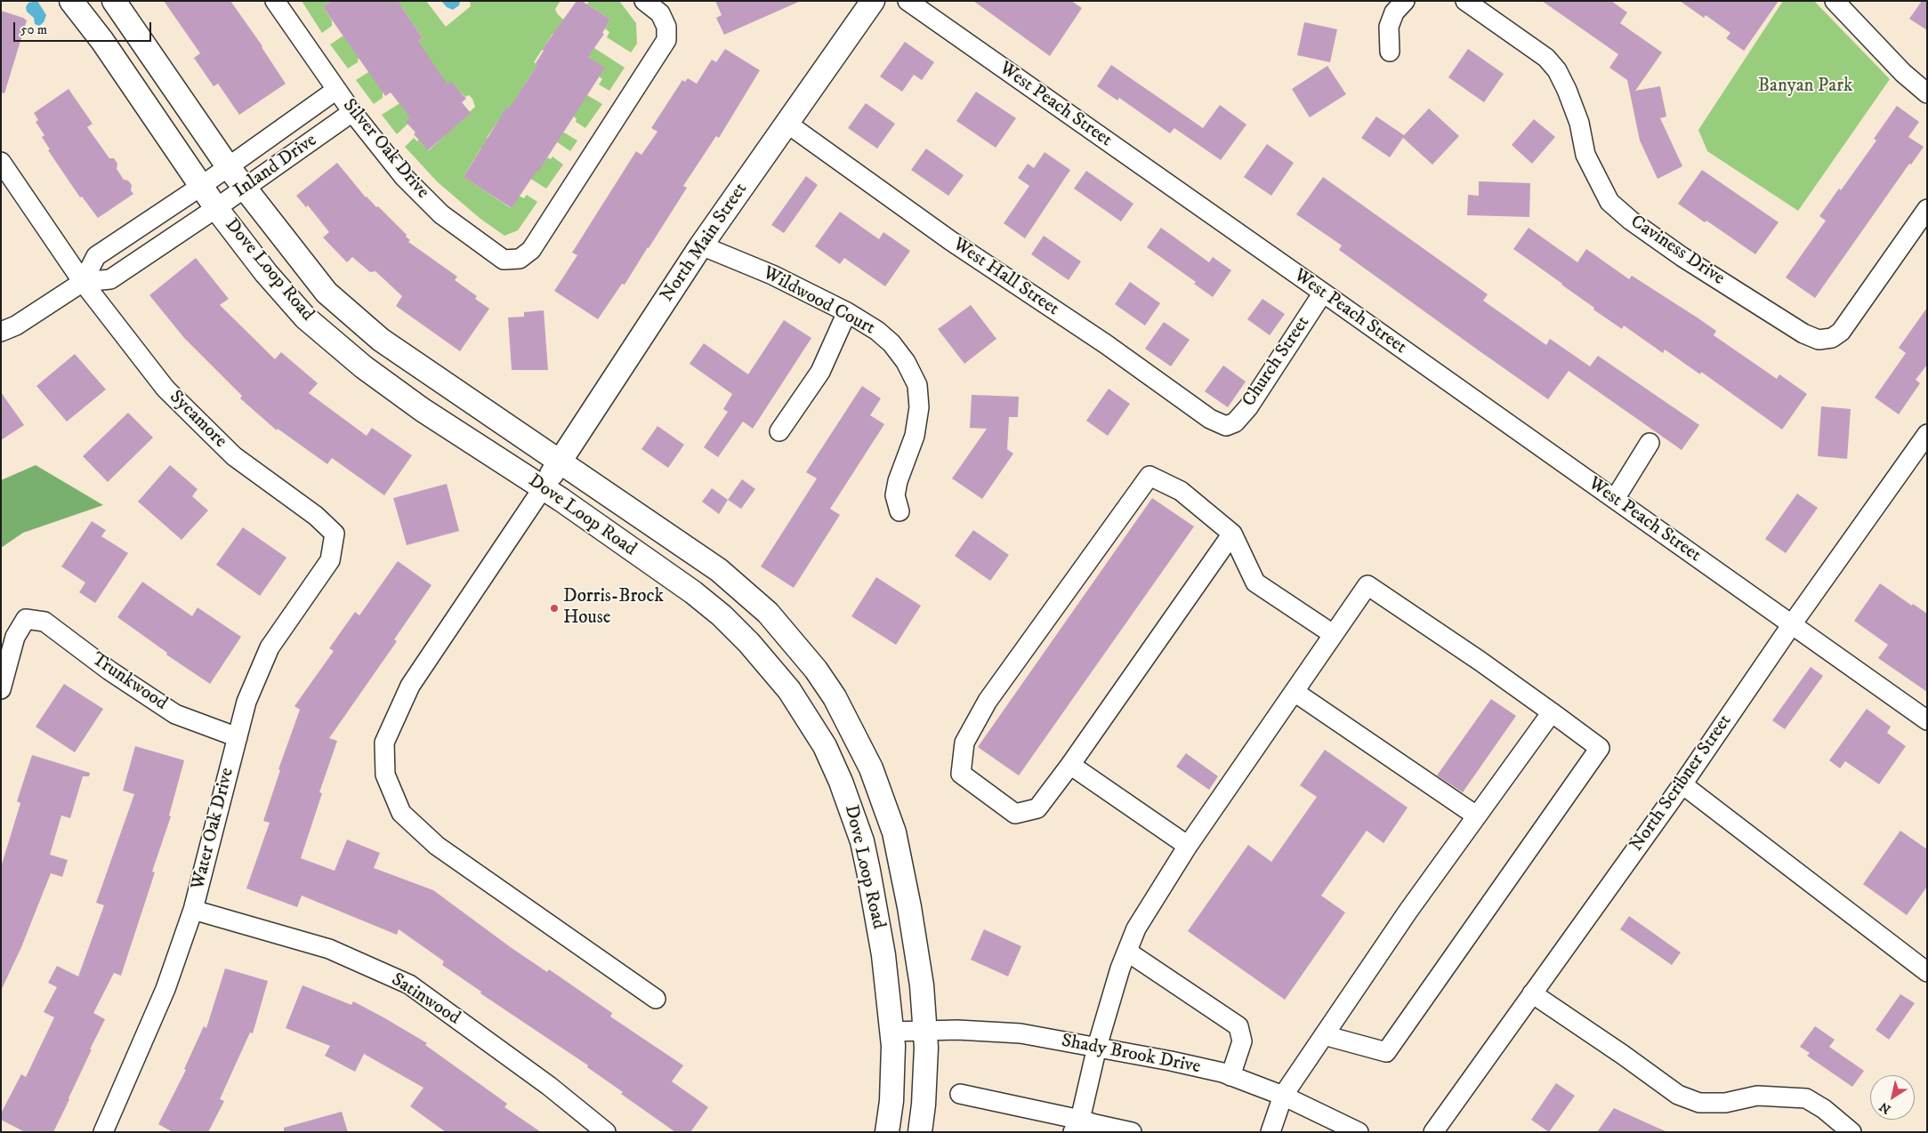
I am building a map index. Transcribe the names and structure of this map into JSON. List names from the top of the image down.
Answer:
{
  "streets": {
    "main road": ["North Main Street", "Dove Loop Road"],
    "street": [
      "West Peach Street",
      "Silver Oak Drive",
      "Inland Drive",
      "Caviness Drive",
      "West Hall Street",
      "Wildwood Court",
      "Church Street",
      "Sycamore",
      "Trunkwood",
      "North Scribner Street",
      "Water Oak Drive",
      "Satinwood",
      "Shady Brook Drive"
    ]
  },
  "crossings": [
    ["West Peach Street", "Church Street"],
    ["West Peach Street", "North Scribner Street"],
    ["Silver Oak Drive", "Inland Drive"],
    ["Inland Drive", "Dove Loop Road"],
    ["Inland Drive", "Sycamore"],
    ["North Main Street", "Dove Loop Road"],
    ["North Main Street", "West Hall Street"],
    ["North Main Street", "Wildwood Court"],
    ["Dove Loop Road", "Shady Brook Drive"],
    ["West Hall Street", "Church Street"],
    ["Sycamore", "Water Oak Drive"],
    ["Trunkwood", "Water Oak Drive"],
    ["Water Oak Drive", "Satinwood"]
  ],
  "parks": ["Banyan Park"],
  "places": ["Dorris-Brock House"],
  "scale_bar": "50 m",
  "north": "bottom left"
}
